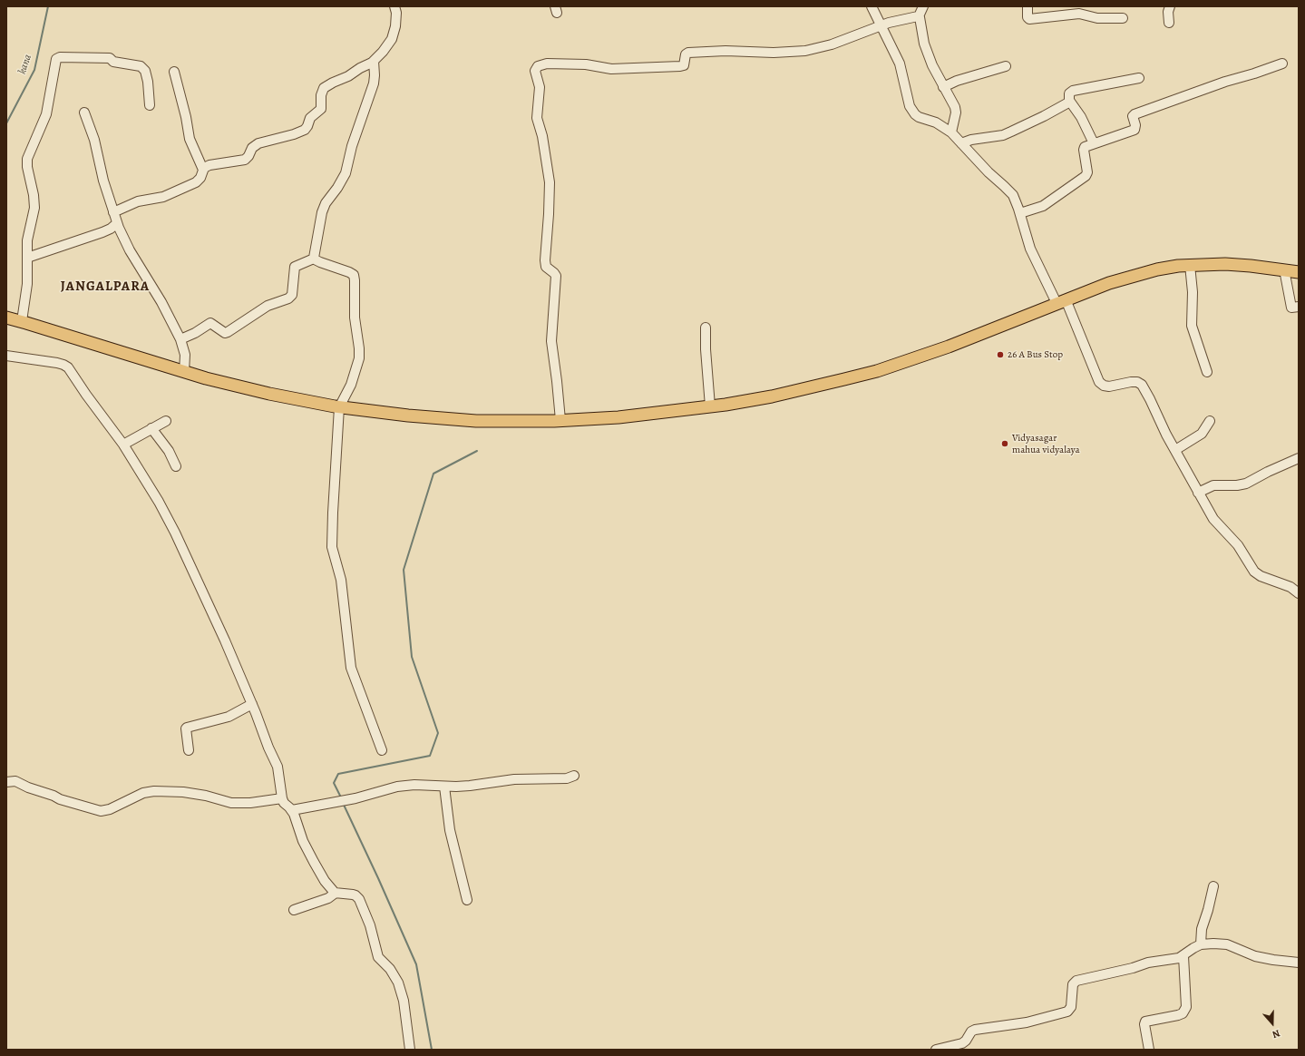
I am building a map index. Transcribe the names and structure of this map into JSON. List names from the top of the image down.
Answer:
{
  "districts": ["JANGALPARA"],
  "water": ["kana"],
  "places": ["26 A Bus Stop", "Vidyasagar mahua vidyalaya"],
  "north": "bottom"
}
